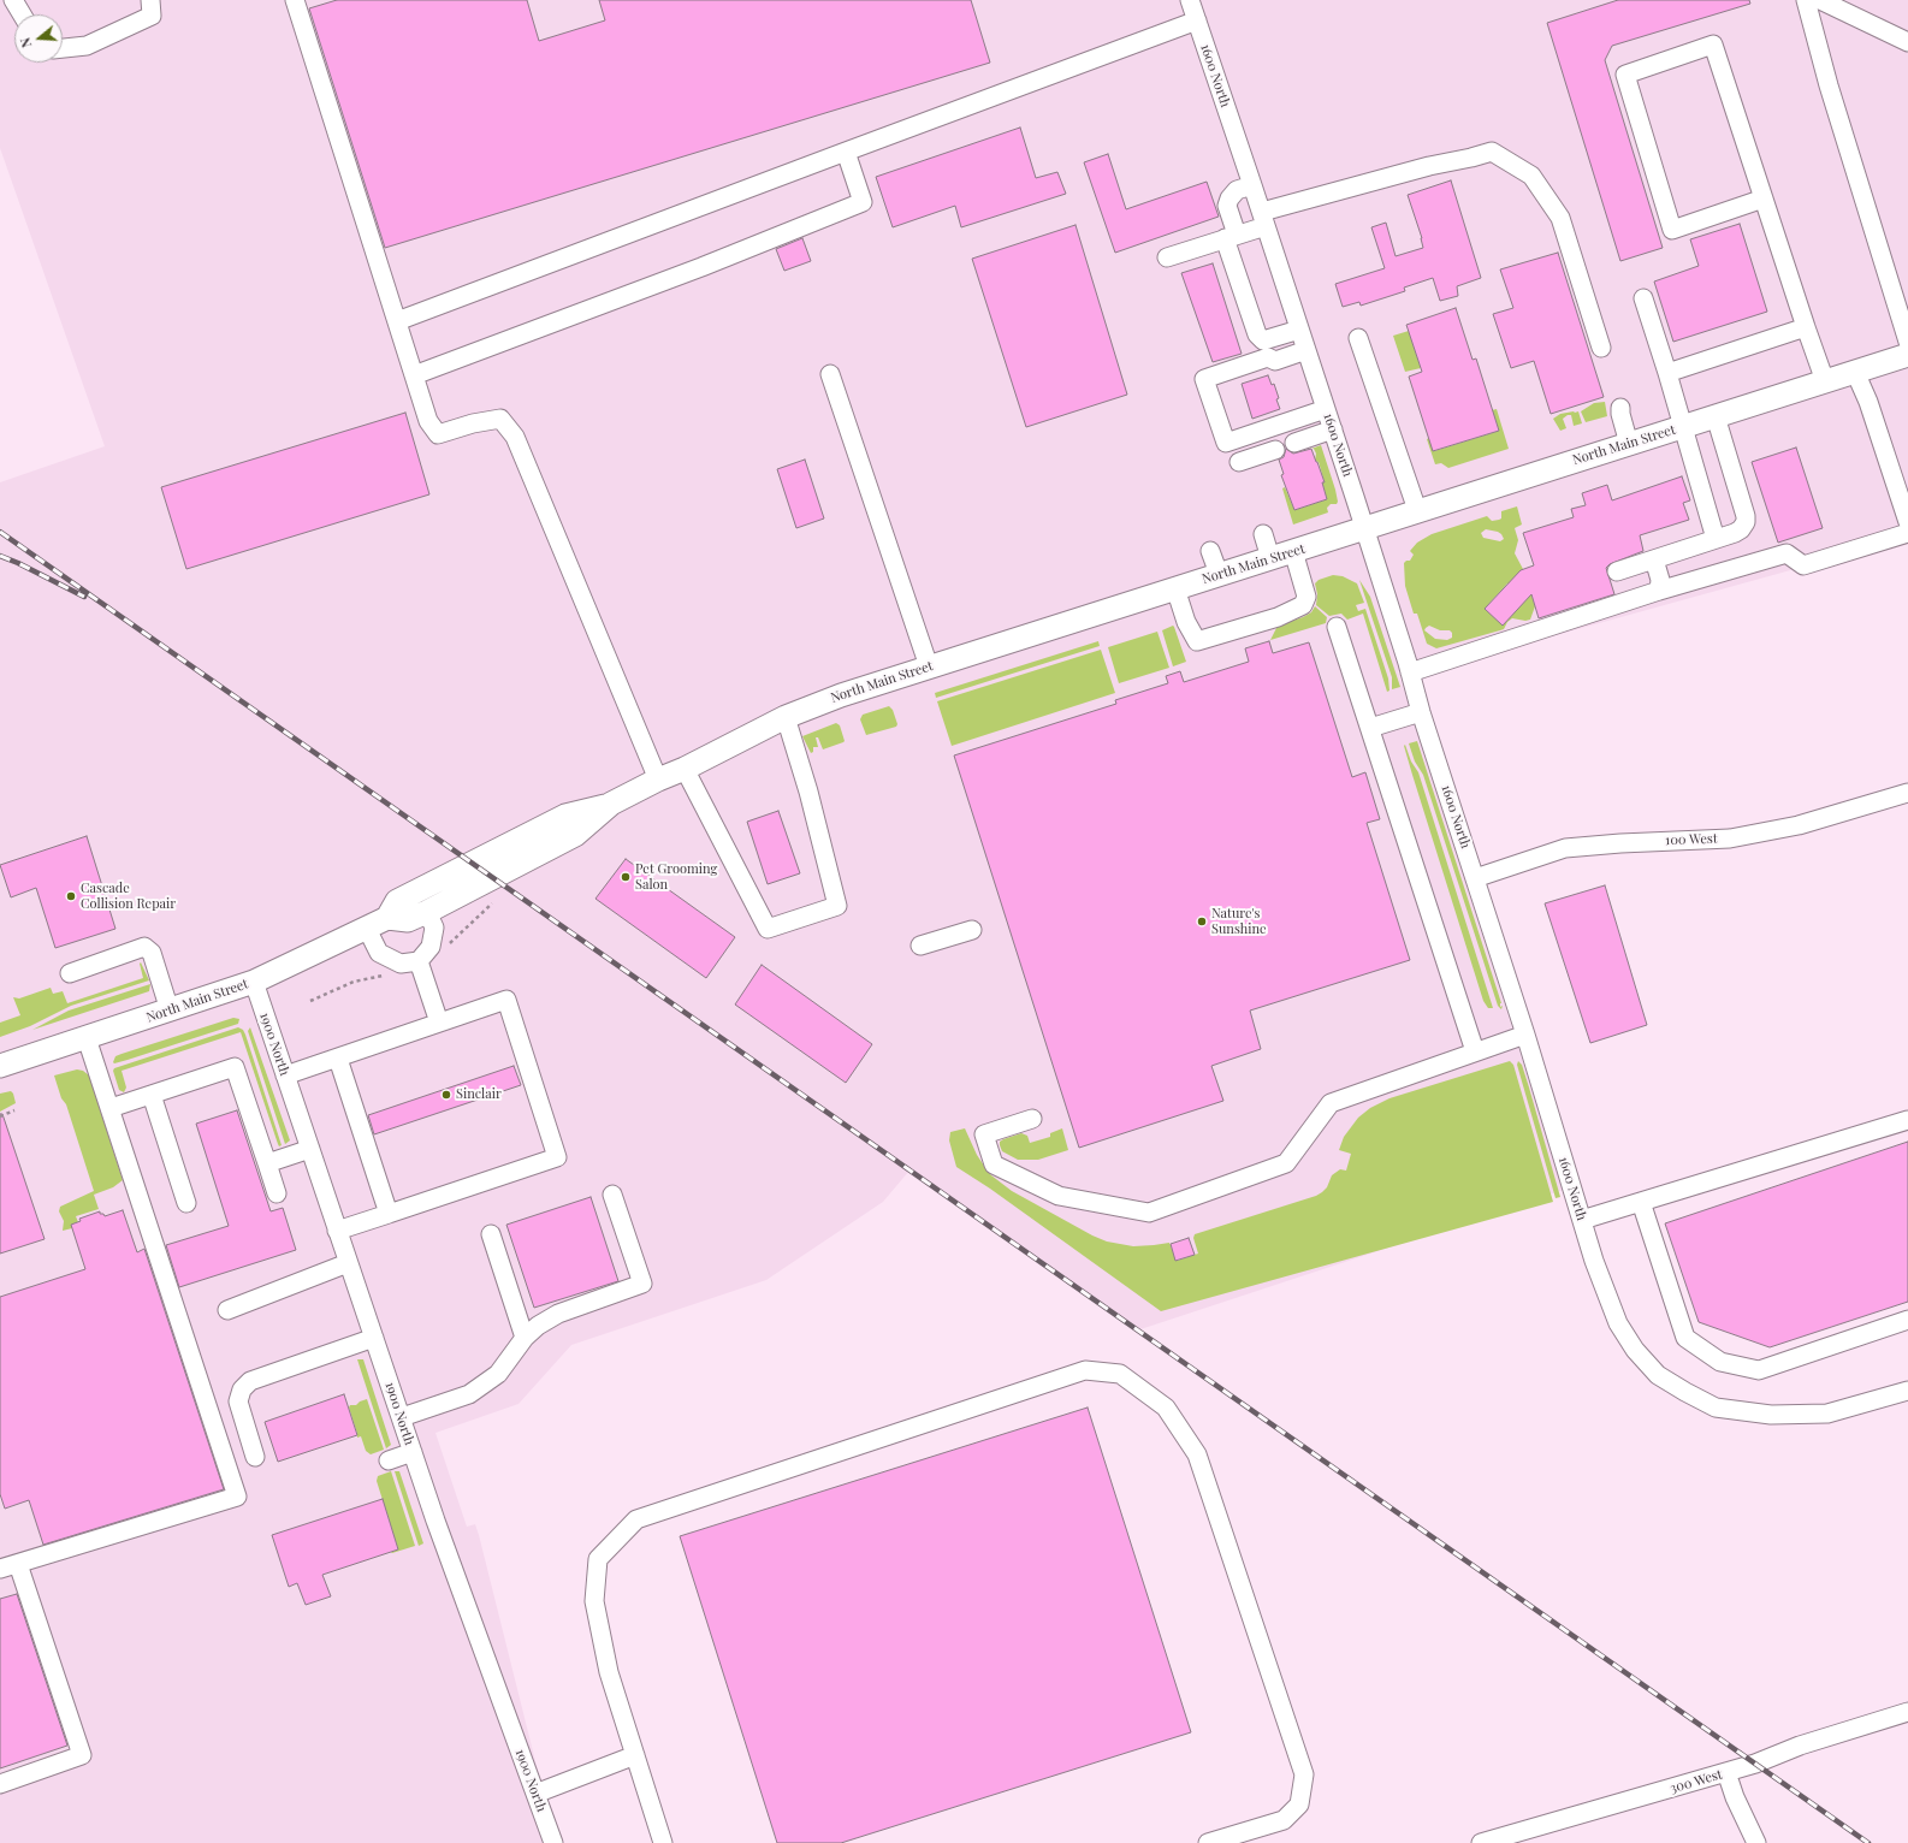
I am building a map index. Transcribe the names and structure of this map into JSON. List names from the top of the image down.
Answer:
{
  "streets": {
    "main road": ["North Main Street"],
    "street": [
      "1600 North",
      "100 West",
      "1900 North",
      "300 West"
    ]
  },
  "crossings": [
    ["1600 North", "North Main Street"],
    ["1600 North", "100 West"],
    ["North Main Street", "1900 North"]
  ],
  "places": [
    "Pet Grooming Salon",
    "Cascade Collision Repair",
    "Nature's Sunshine",
    "Sinclair"
  ],
  "north": "left"
}
